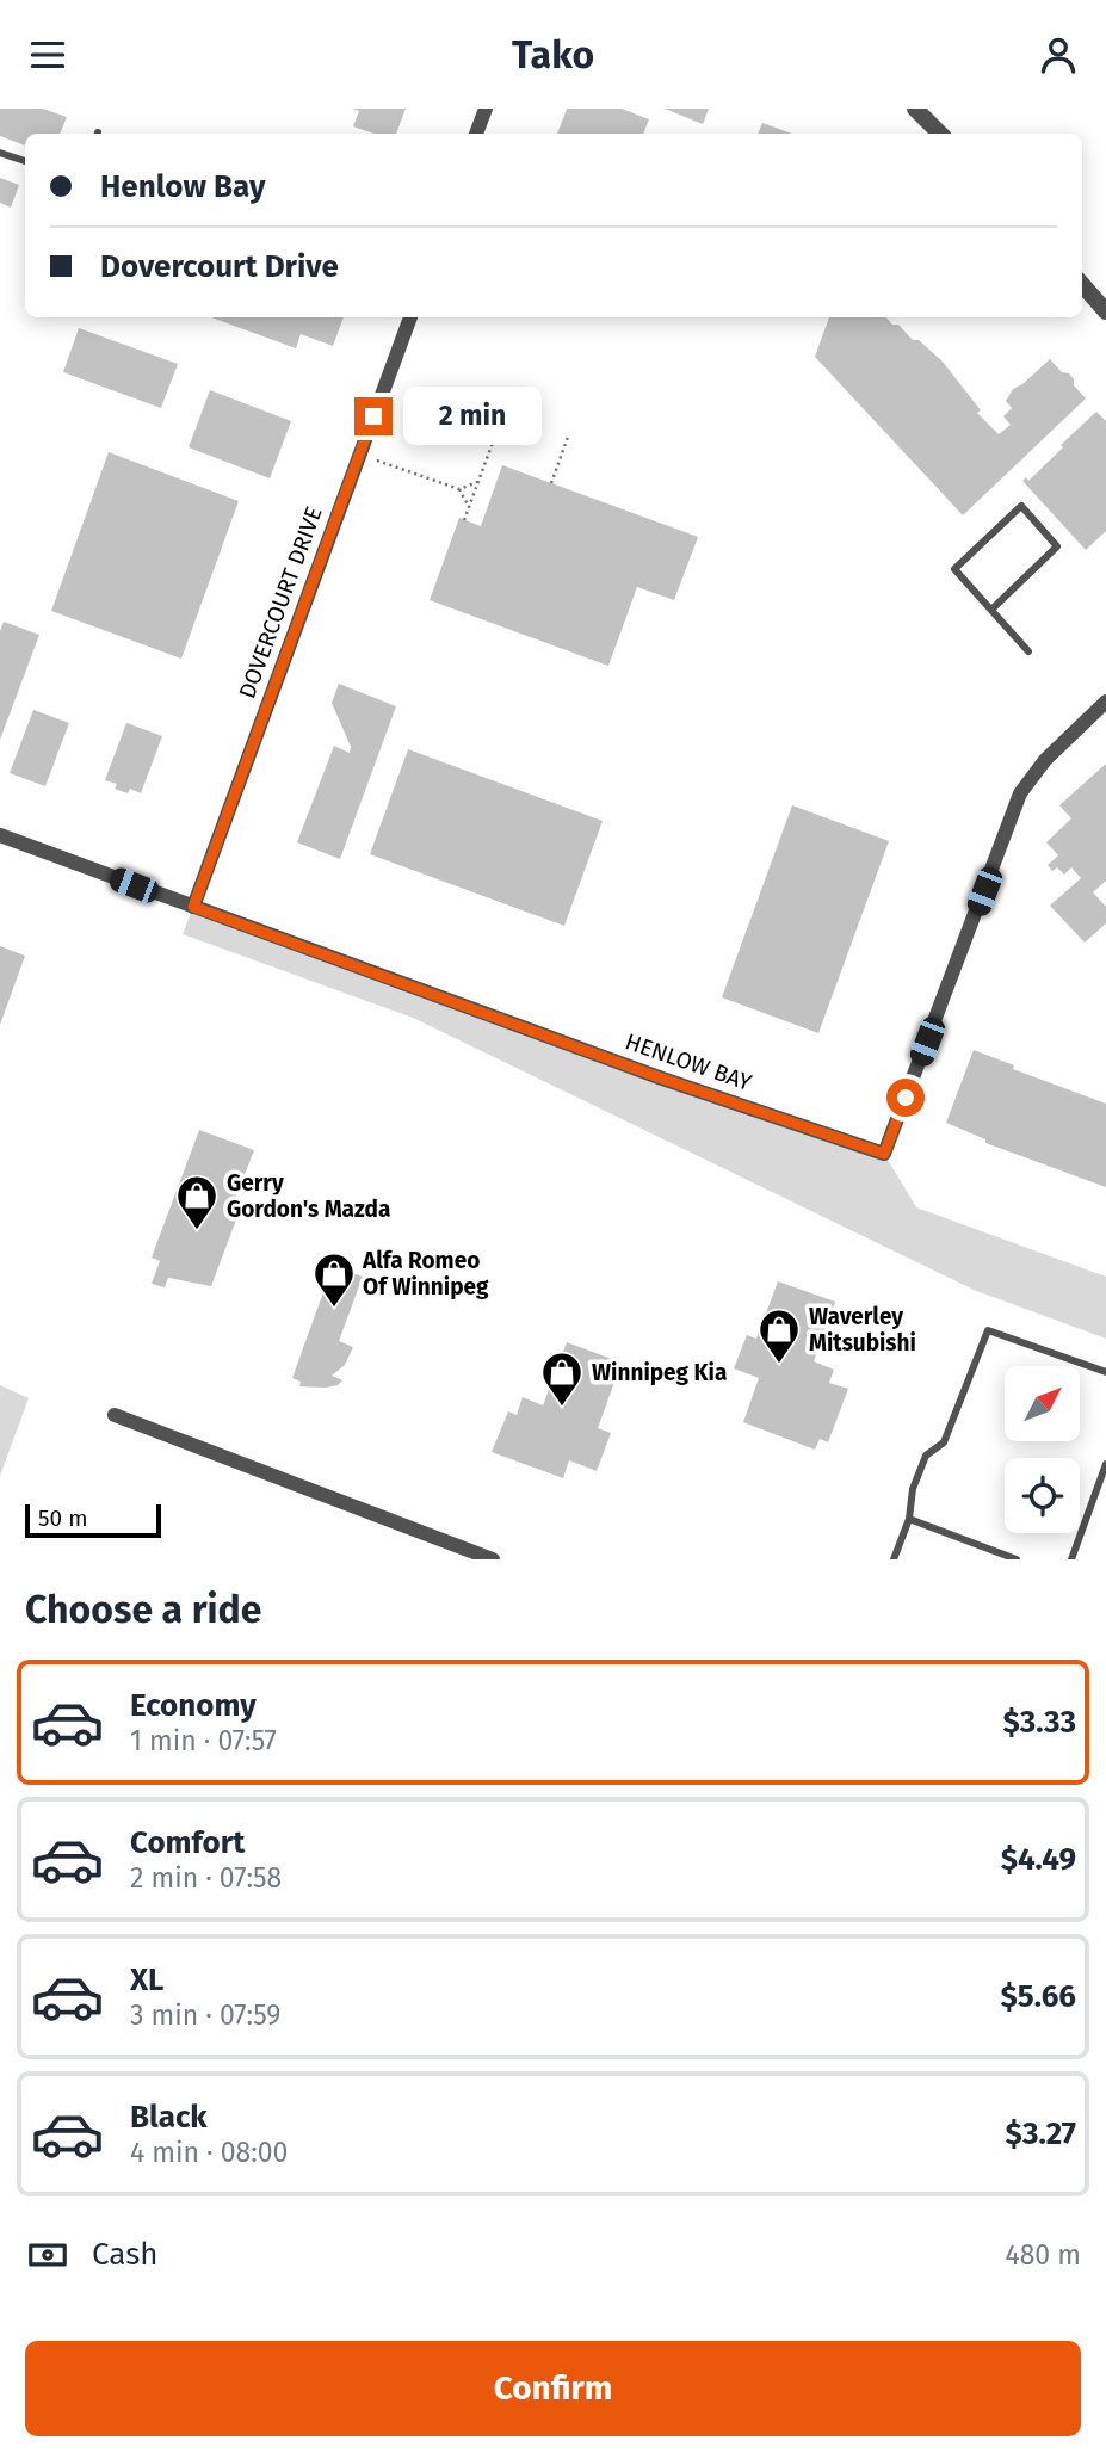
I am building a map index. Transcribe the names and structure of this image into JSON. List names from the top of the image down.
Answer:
{
  "streets": {
    "street": ["DOVERCOURT DRIVE", "HENLOW BAY"]
  },
  "crossings": [
    ["DOVERCOURT DRIVE", "HENLOW BAY"]
  ],
  "places": {
    "shop": [
      "Gerry Gordon's Mazda",
      "Alfa Romeo Of Winnipeg",
      "Waverley Mitsubishi",
      "Winnipeg Kia"
    ]
  },
  "scale_bar": "50 m",
  "north": "top right",
  "page": {
    "header": "Tako",
    "banner": ["Henlow Bay", "Dovercourt Drive"],
    "bubble": "2 min",
    "scale": "50 m",
    "heading": "Choose a ride",
    "list": [
      {
        "name": "Economy",
        "note": "1 min · 07:57",
        "value": "$3.33"
      },
      {
        "name": "Comfort",
        "note": "2 min · 07:58",
        "value": "$4.49"
      },
      {
        "name": "XL",
        "note": "3 min · 07:59",
        "value": "$5.66"
      },
      {
        "name": "Black",
        "note": "4 min · 08:00",
        "value": "$3.27"
      }
    ],
    "pay": ["Cash", "480 m"],
    "buttons": "Confirm"
  }
}
